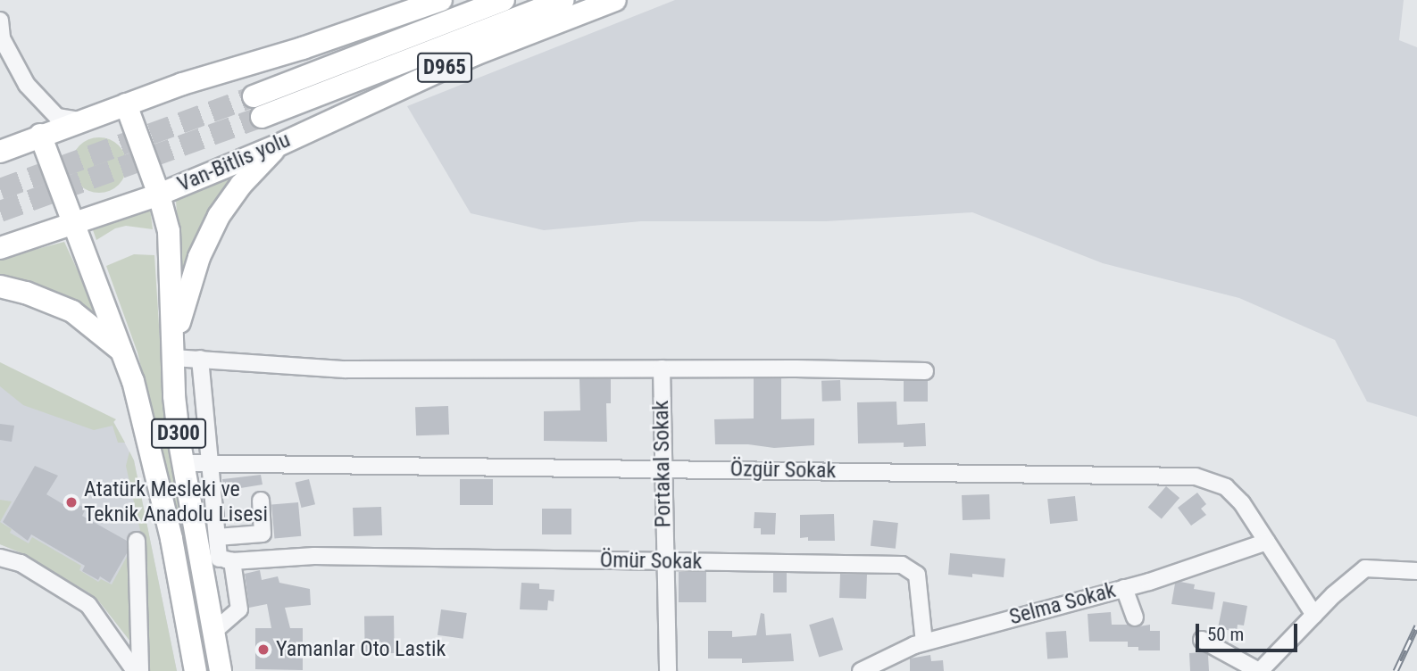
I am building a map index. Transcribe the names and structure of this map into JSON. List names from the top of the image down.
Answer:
{
  "streets": {
    "highway": ["D965", "Van-Bitlis yolu", "D300"],
    "street": [
      "Portakal Sokak",
      "Özgür Sokak",
      "Ömür Sokak",
      "Selma Sokak"
    ]
  },
  "crossings": [
    ["Van-Bitlis yolu", "Özgür Sokak"],
    ["Van-Bitlis yolu", "Ömür Sokak"],
    ["Portakal Sokak", "Özgür Sokak"],
    ["Portakal Sokak", "Ömür Sokak"],
    ["Özgür Sokak", "Selma Sokak"],
    ["Ömür Sokak", "Selma Sokak"]
  ],
  "places": ["Atatürk Mesleki ve Teknik Anadolu Lisesi", "Yamanlar Oto Lastik"],
  "scale_bar": "50 m"
}
